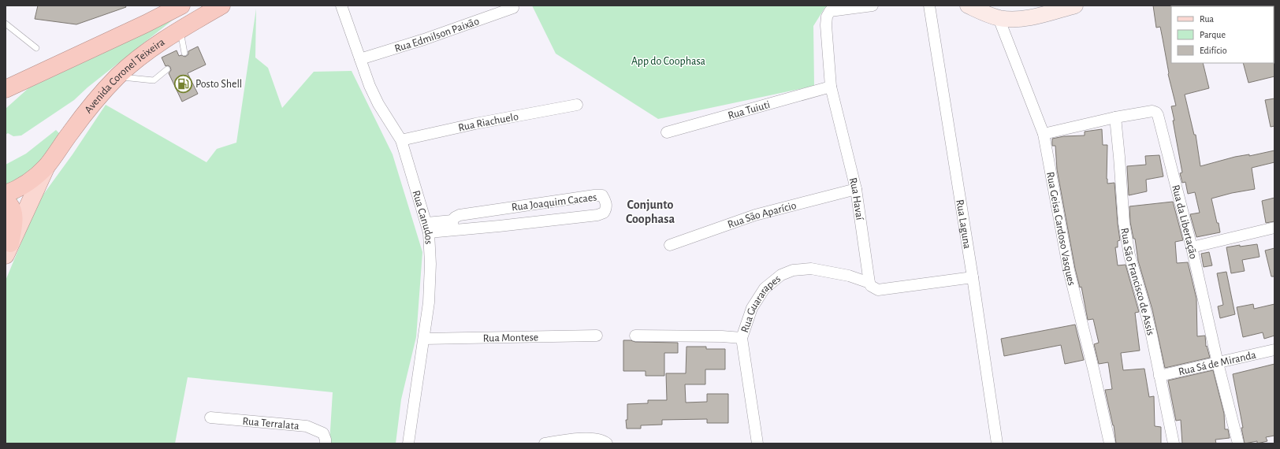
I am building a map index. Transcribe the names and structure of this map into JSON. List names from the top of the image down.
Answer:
{
  "streets": {
    "highway": ["Avenida Coronel Teixeira"],
    "street": [
      "Rua Edmilson Paixão",
      "Rua Tuiuti",
      "Rua Riachuelo",
      "Rua Havaí",
      "Rua Joaquim Cacaes",
      "Rua São Aparício",
      "Rua Canudos",
      "Rua da Libertação",
      "Rua Laguna",
      "Rua Geisa Cardoso Vasques",
      "Rua São Francisco de Assis",
      "Rua Guararapes",
      "Rua Montese",
      "Rua Sá de Miranda",
      "Rua Terralata"
    ]
  },
  "crossings": [
    ["Rua Edmilson Paixão", "Rua Canudos"],
    ["Rua Tuiuti", "Rua Havaí"],
    ["Rua Riachuelo", "Rua Canudos"],
    ["Rua Havaí", "Rua São Aparício"],
    ["Rua Havaí", "Rua Guararapes"],
    ["Rua Joaquim Cacaes", "Rua Canudos"],
    ["Rua Canudos", "Rua Montese"],
    ["Rua da Libertação", "Rua Geisa Cardoso Vasques"],
    ["Rua da Libertação", "Rua São Francisco de Assis"],
    ["Rua da Libertação", "Rua Sá de Miranda"],
    ["Rua São Francisco de Assis", "Rua Sá de Miranda"]
  ],
  "districts": ["Conjunto Coophasa"],
  "parks": ["App do Coophasa"],
  "places": {
    "fuel station": ["Posto Shell"]
  },
  "legend": ["Rua", "Parque", "Edifício"]
}
